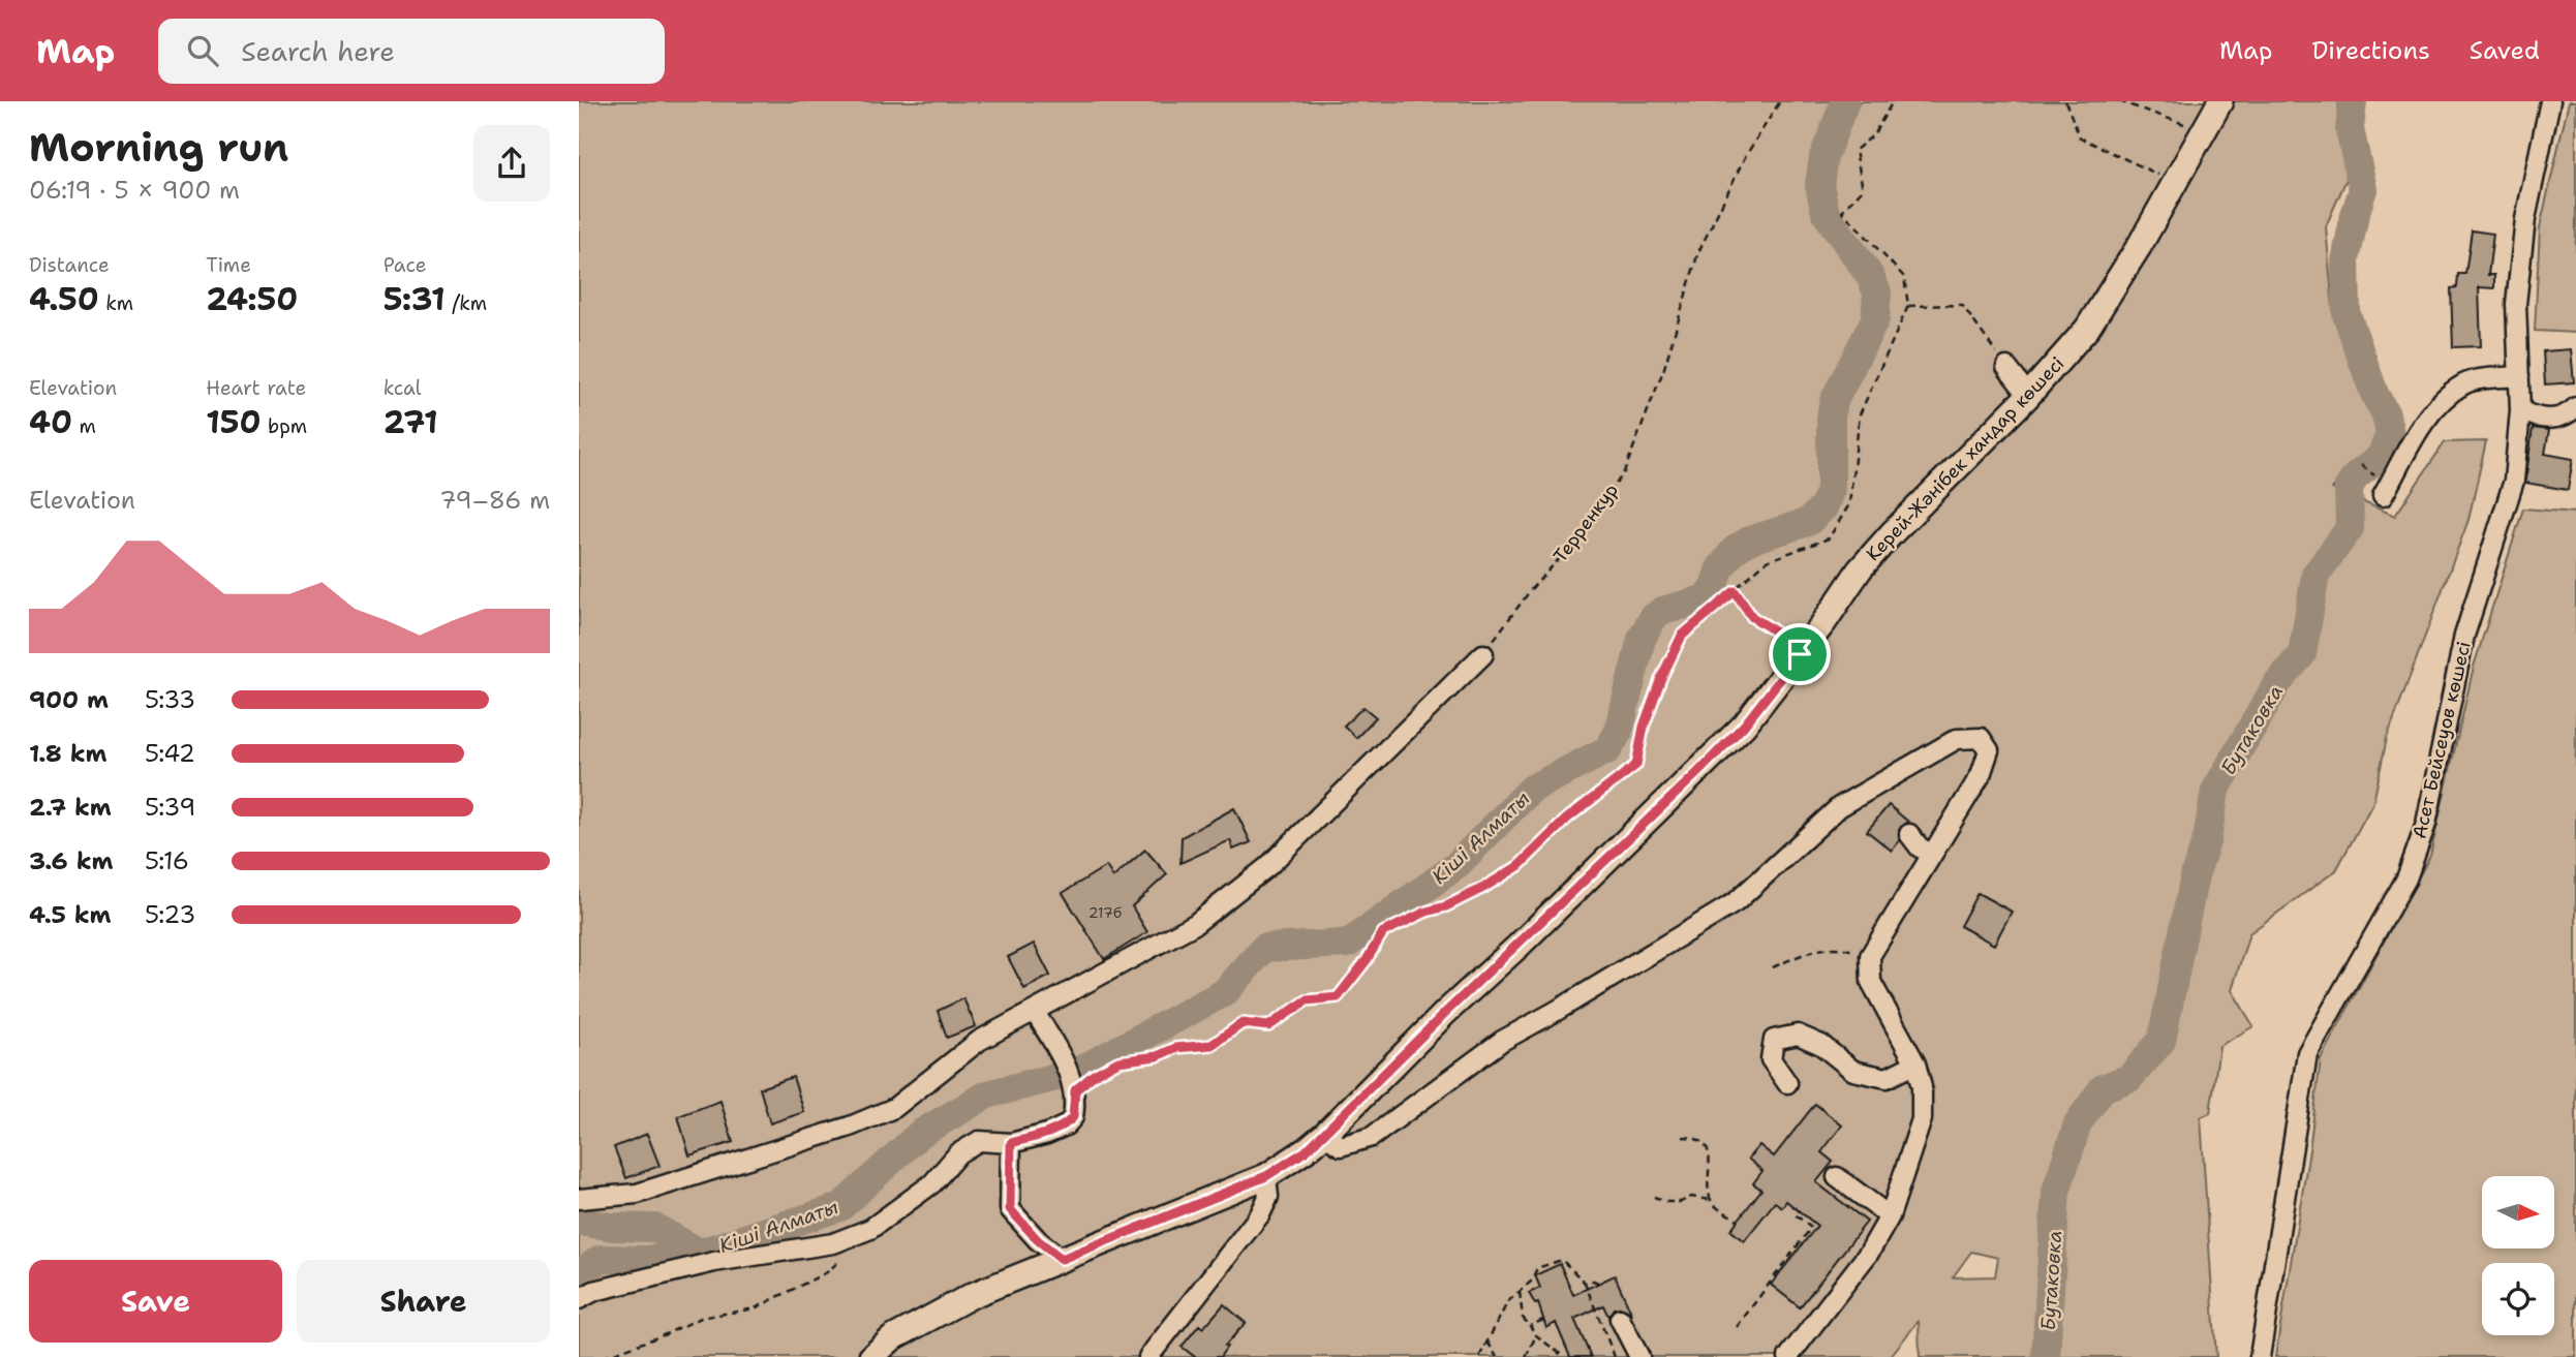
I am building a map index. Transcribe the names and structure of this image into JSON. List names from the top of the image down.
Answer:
{
  "streets": {
    "main road": ["Керей-Жәнібек хандар көшесі"],
    "street": ["Асет Бейсеуов көшесі"],
    "path": ["Терренкур"]
  },
  "water": ["Бутаковка", "Кіші Алматы"],
  "house_numbers": ["217б"],
  "north": "right",
  "page": {
    "header": "Map",
    "search": "Search here",
    "nav": ["Map", "Directions", "Saved"],
    "heading": ["Morning run", "06:19 · 5 × 900 m"],
    "stats": [
      ["Distance", "4.50 km"],
      ["Time", "24:50"],
      ["Pace", "5:31 /km"],
      ["Elevation", "40 m"],
      ["Heart rate", "150 bpm"],
      ["kcal", "271"]
    ],
    "chart": ["Elevation", "79–86 m"],
    "list": [
      {
        "name": "900 m",
        "note": "5:33"
      },
      {
        "name": "1.8 km",
        "note": "5:42"
      },
      {
        "name": "2.7 km",
        "note": "5:39"
      },
      {
        "name": "3.6 km",
        "note": "5:16"
      },
      {
        "name": "4.5 km",
        "note": "5:23"
      }
    ],
    "buttons": ["Save", "Share"]
  }
}
